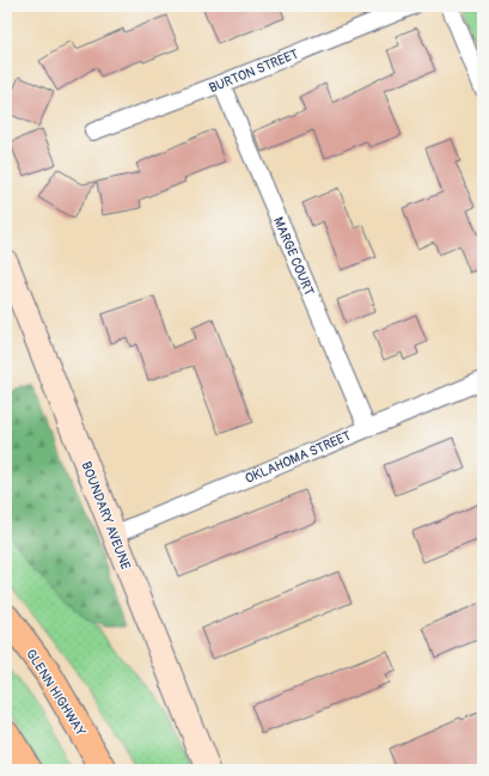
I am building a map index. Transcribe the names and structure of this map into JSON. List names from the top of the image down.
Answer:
{
  "streets": {
    "highway": ["GLENN HIGHWAY"],
    "street": [
      "BURTON STREET",
      "MARGE COURT",
      "OKLAHOMA STREET",
      "BOUNDARY AVEUNE"
    ]
  },
  "crossings": [
    ["BURTON STREET", "MARGE COURT"],
    ["MARGE COURT", "OKLAHOMA STREET"],
    ["OKLAHOMA STREET", "BOUNDARY AVEUNE"]
  ]
}
